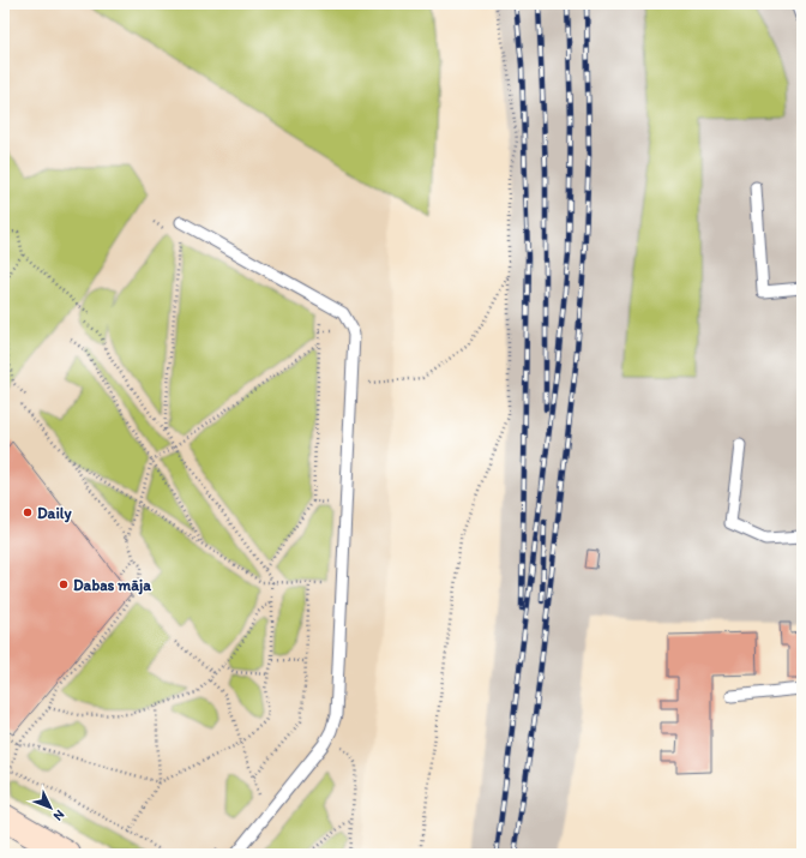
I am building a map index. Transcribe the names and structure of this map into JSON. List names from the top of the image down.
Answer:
{
  "places": ["Daily", "Dabas māja"],
  "north": "bottom right"
}
